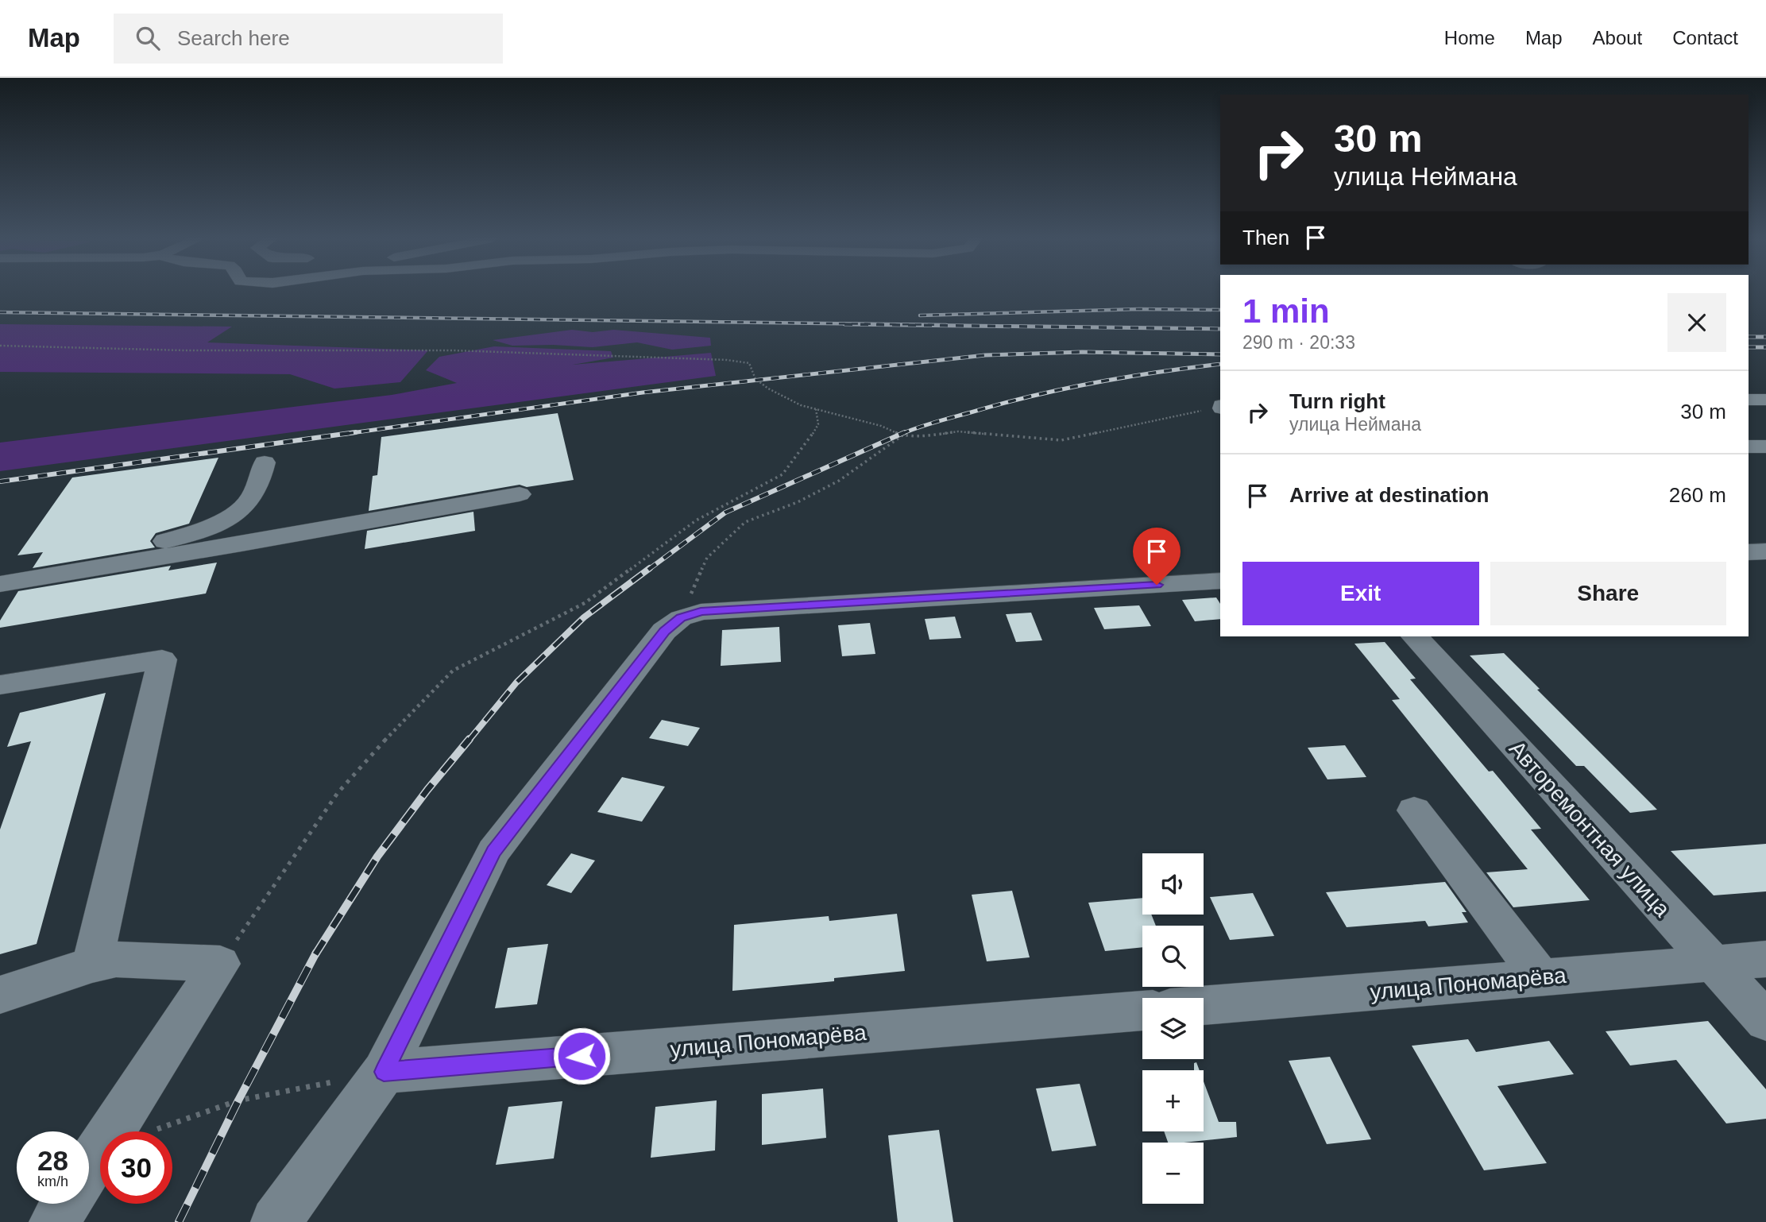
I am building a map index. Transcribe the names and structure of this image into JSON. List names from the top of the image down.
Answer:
{
  "streets": {
    "street": ["Авторемонтная улица", "улица Пономарёва"]
  },
  "crossings": [
    ["Авторемонтная улица", "улица Пономарёва"]
  ],
  "page": {
    "header": "Map",
    "search": "Search here",
    "nav": [
      "Home",
      "Map",
      "About",
      "Contact"
    ],
    "turn": ["30 m", "улица Неймана"],
    "then": "Then",
    "heading": ["1 min", "290 m · 20:33"],
    "list": [
      {
        "name": "Turn right",
        "note": "улица Неймана",
        "value": "30 m"
      },
      {
        "name": "Arrive at destination",
        "value": "260 m"
      }
    ],
    "buttons": ["Exit", "Share"],
    "map_buttons": ["+", "−"],
    "speed": "28 km/h",
    "limit": "30"
  }
}
